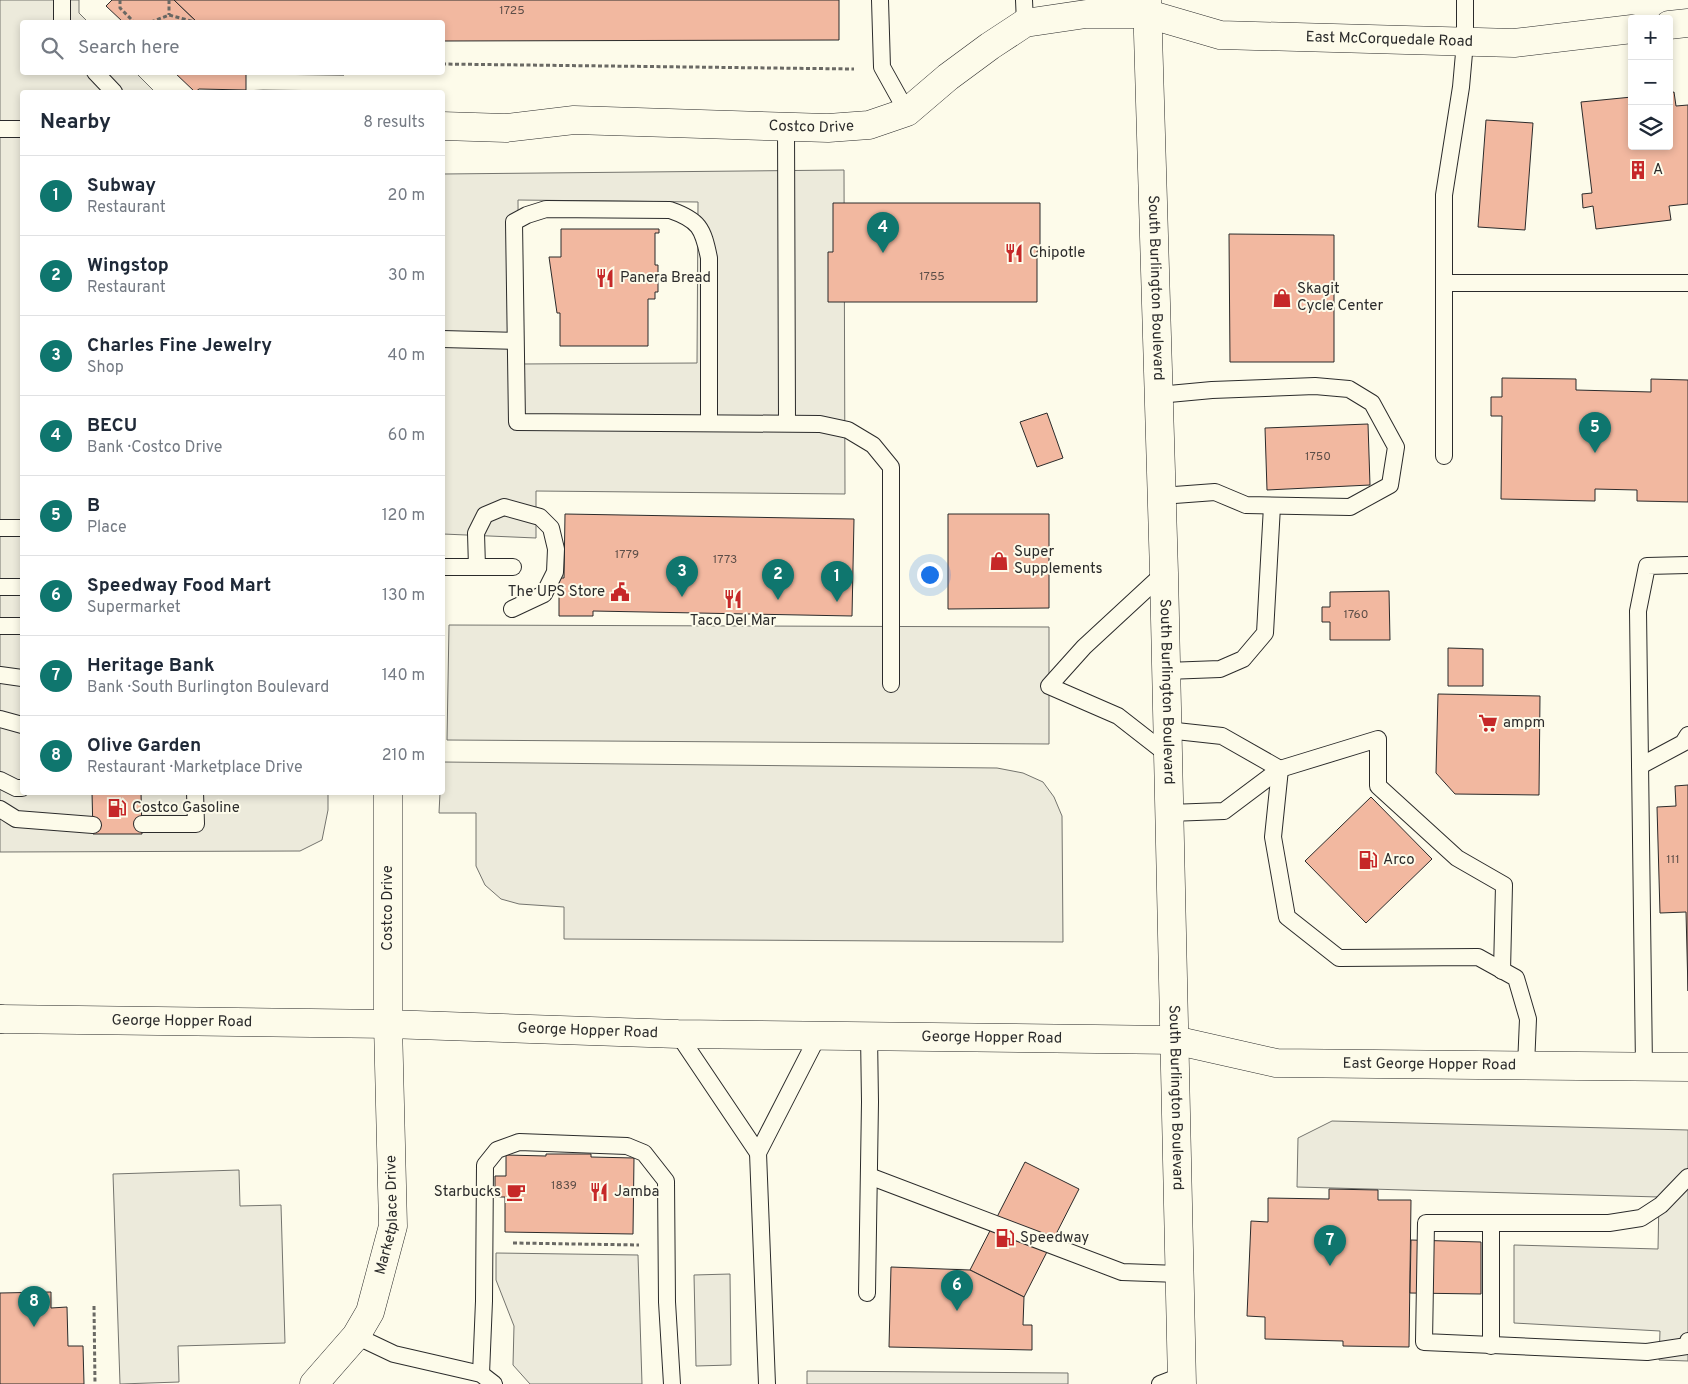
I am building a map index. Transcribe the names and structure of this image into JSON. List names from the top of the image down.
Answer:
{
  "streets": {
    "main road": [
      "East McCorquedale Road",
      "Costco Drive",
      "South Burlington Boulevard",
      "George Hopper Road",
      "East George Hopper Road",
      "Marketplace Drive"
    ]
  },
  "crossings": [
    ["East McCorquedale Road", "Costco Drive"],
    ["East McCorquedale Road", "South Burlington Boulevard"],
    ["Costco Drive", "South Burlington Boulevard"],
    ["Costco Drive", "George Hopper Road"],
    ["Costco Drive", "Marketplace Drive"],
    ["South Burlington Boulevard", "George Hopper Road"],
    ["South Burlington Boulevard", "East George Hopper Road"],
    ["George Hopper Road", "East George Hopper Road"],
    ["George Hopper Road", "Marketplace Drive"]
  ],
  "places": {
    "building": ["A"],
    "restaurant": [
      "Chipotle",
      "Panera Bread",
      "Taco Del Mar",
      "Jamba"
    ],
    "shop": ["Skagit Cycle Center", "Super Supplements"],
    "public building": ["The UPS Store"],
    "supermarket": ["ampm"],
    "fuel station": ["Costco Gasoline", "Arco", "Speedway"],
    "cafe": ["Starbucks"]
  },
  "house_numbers": [
    "1725",
    "1755",
    "1750",
    "1779",
    "1773",
    "1760",
    "111",
    "1839"
  ],
  "page": {
    "map_buttons": ["+", "−"],
    "search": "Search here",
    "heading": ["Nearby", "8 results"],
    "list": [
      {
        "mark": "1",
        "name": "Subway",
        "note": "Restaurant",
        "value": "20 m"
      },
      {
        "mark": "2",
        "name": "Wingstop",
        "note": "Restaurant",
        "value": "30 m"
      },
      {
        "mark": "3",
        "name": "Charles Fine Jewelry",
        "note": "Shop",
        "value": "40 m"
      },
      {
        "mark": "4",
        "name": "BECU",
        "note": "Bank · Costco Drive",
        "value": "60 m"
      },
      {
        "mark": "5",
        "name": "B",
        "note": "Place",
        "value": "120 m"
      },
      {
        "mark": "6",
        "name": "Speedway Food Mart",
        "note": "Supermarket",
        "value": "130 m"
      },
      {
        "mark": "7",
        "name": "Heritage Bank",
        "note": "Bank · South Burlington Boulevard",
        "value": "140 m"
      },
      {
        "mark": "8",
        "name": "Olive Garden",
        "note": "Restaurant · Marketplace Drive",
        "value": "210 m"
      }
    ],
    "pins": [
      "4",
      "5",
      "3",
      "2",
      "1",
      "7",
      "6",
      "8"
    ]
  }
}
